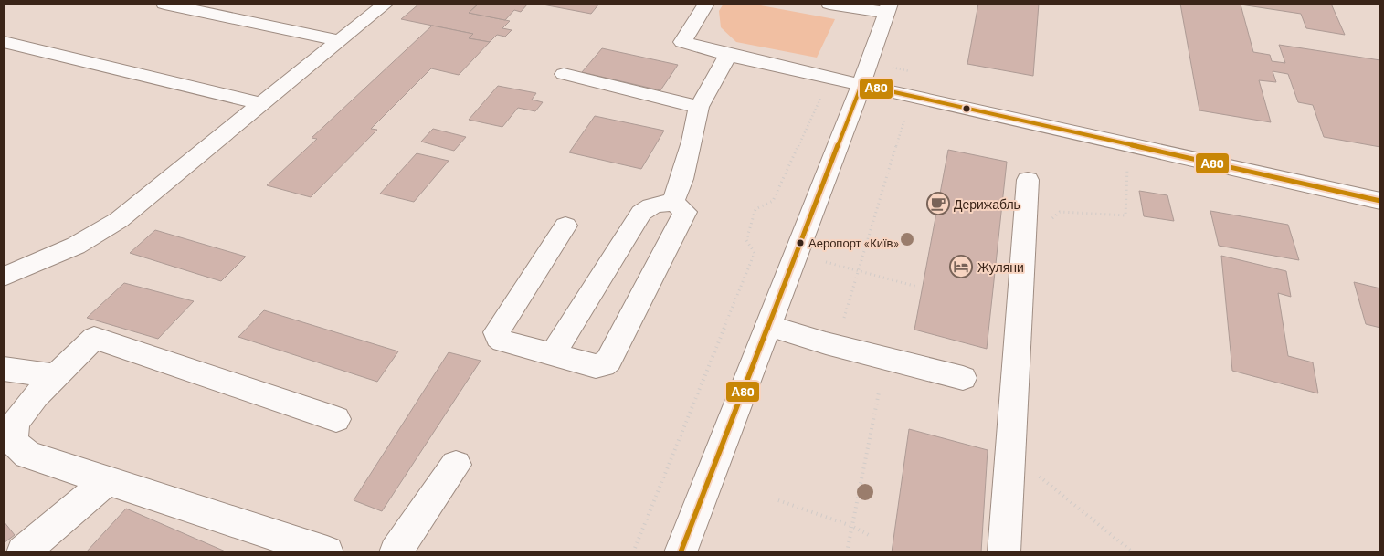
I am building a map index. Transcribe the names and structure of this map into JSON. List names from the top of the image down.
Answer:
{
  "places": {
    "cafe": ["Дерижабль"],
    "other": ["Аеропорт «Київ»"],
    "hotel": ["Жуляни"]
  },
  "lines": ["transit line А80"]
}
